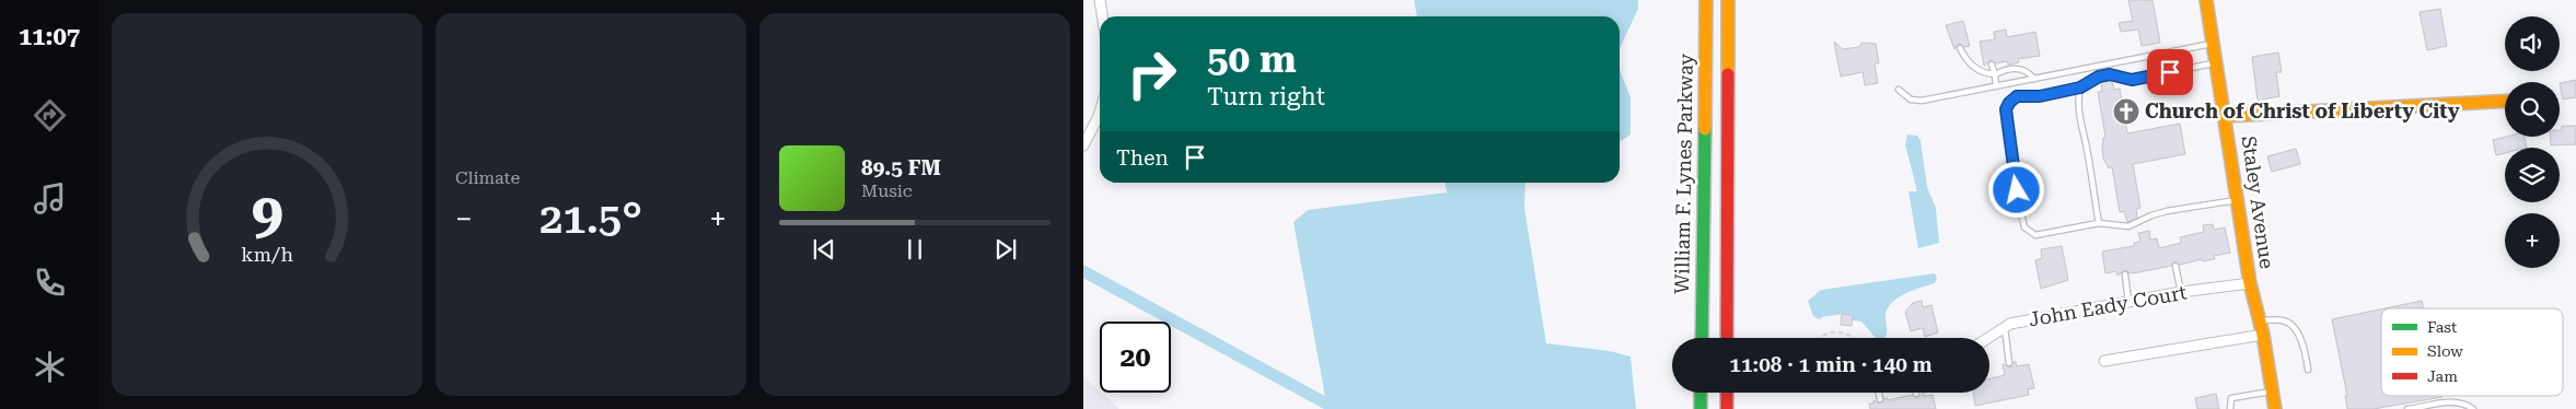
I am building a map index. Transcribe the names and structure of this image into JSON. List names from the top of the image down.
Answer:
{
  "streets": {
    "main road": ["William F. Lynes Parkway", "Staley Avenue"],
    "street": ["John Eady Court"]
  },
  "crossings": [
    ["Staley Avenue", "John Eady Court"]
  ],
  "places": {
    "church": ["Church of Christ of Liberty City"]
  },
  "legend": ["Fast", "Slow", "Jam"],
  "page": {
    "tabs": "11:07",
    "tile": "Climate",
    "map_buttons": "+",
    "turn": ["50 m", "Turn right"],
    "then": "Then",
    "song": ["89.5 FM", "Music"],
    "heat": ["−", "21.5°", "+"],
    "limit": "20",
    "trip": "11:08 · 1 min · 140 m",
    "gauge": ["9", "km/h"]
  }
}
